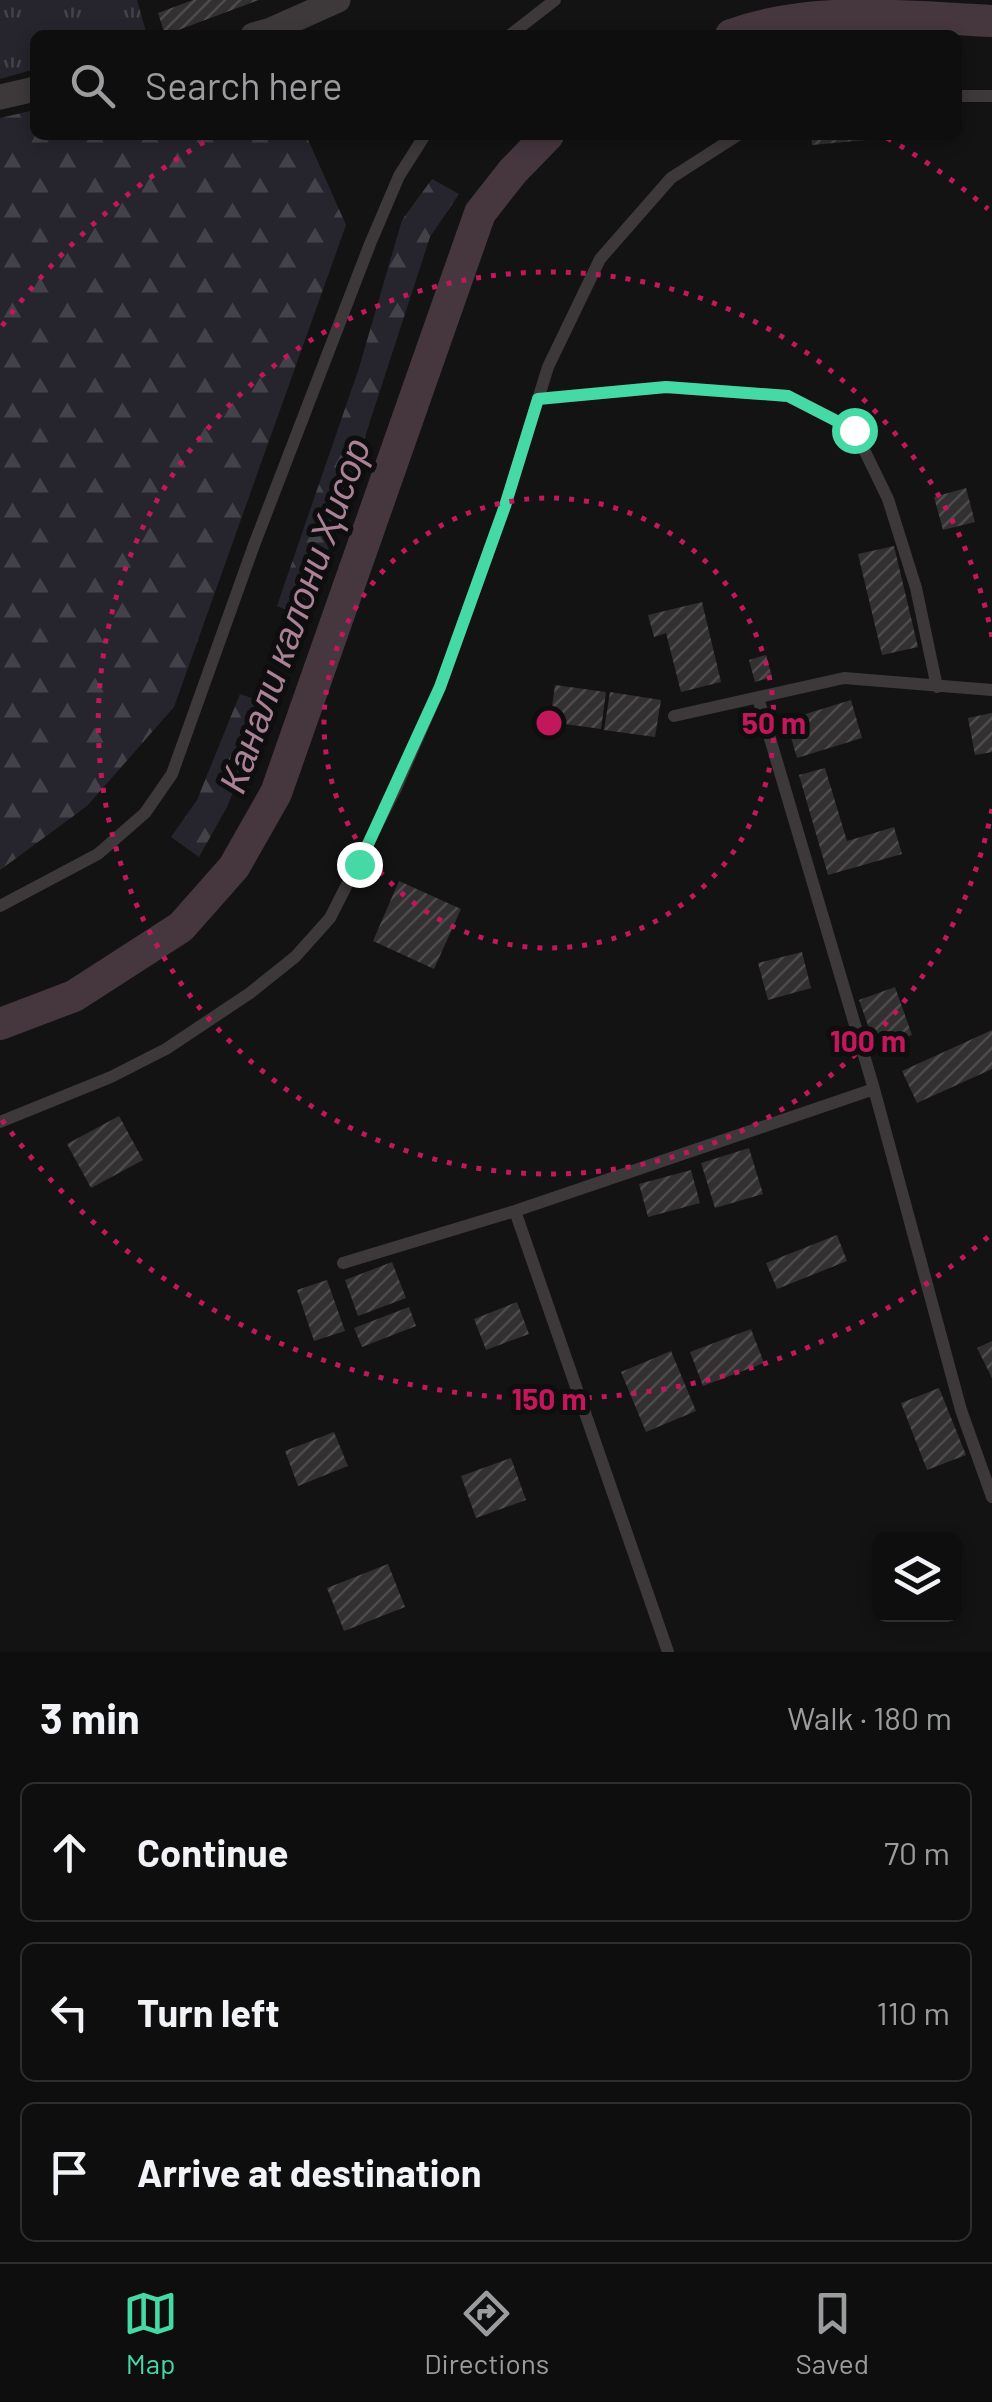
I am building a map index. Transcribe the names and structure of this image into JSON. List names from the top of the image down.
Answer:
{
  "water": ["Канали калони Ҳисор"],
  "page": {
    "search": "Search here",
    "heading": ["3 min", "Walk · 180 m"],
    "list": [
      ["Continue", "70 m"],
      ["Turn left", "110 m"],
      "Arrive at destination"
    ],
    "nav": ["Map", "Directions", "Saved"]
  },
  "rings": ["50 m", "100 m", "150 m"]
}
